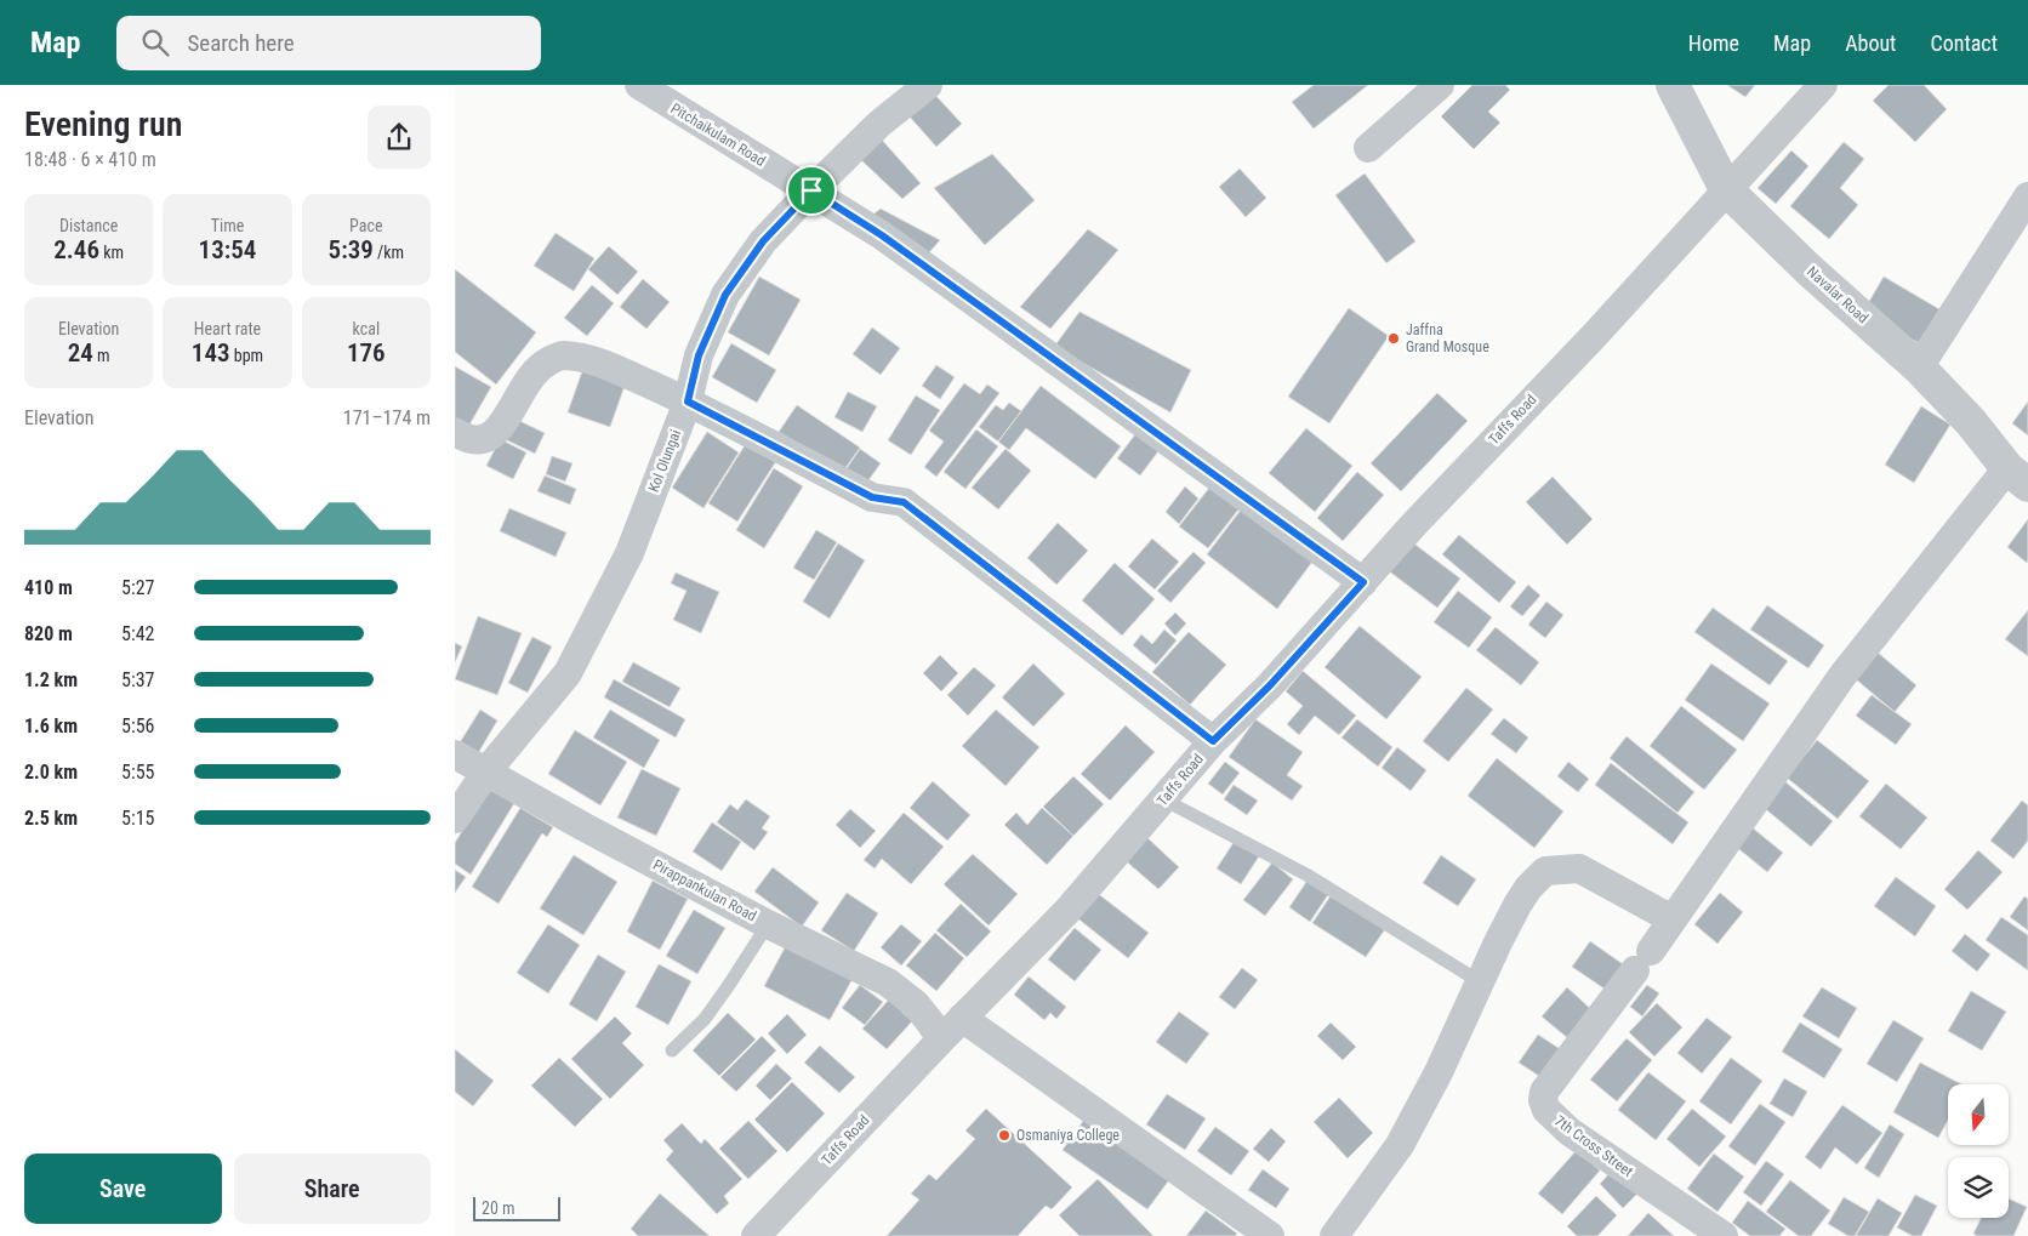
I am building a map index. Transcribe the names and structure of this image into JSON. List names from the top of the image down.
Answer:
{
  "streets": {
    "street": [
      "Pitchaikulam Road",
      "Navalar Road",
      "Taffs Road",
      "Kol Olungai",
      "Pirappankulan Road",
      "7th Cross Street"
    ]
  },
  "crossings": [
    ["Pitchaikulam Road", "Taffs Road"],
    ["Pitchaikulam Road", "Kol Olungai"],
    ["Navalar Road", "Taffs Road"],
    ["Navalar Road", "7th Cross Street"],
    ["Taffs Road", "Pirappankulan Road"],
    ["Kol Olungai", "Pirappankulan Road"]
  ],
  "places": ["Jaffna Grand Mosque", "Osmaniya College"],
  "scale_bar": "20 m",
  "north": "bottom",
  "page": {
    "header": "Map",
    "search": "Search here",
    "nav": [
      "Home",
      "Map",
      "About",
      "Contact"
    ],
    "heading": ["Evening run", "18:48 · 6 × 410 m"],
    "stats": [
      ["Distance", "2.46 km"],
      ["Time", "13:54"],
      ["Pace", "5:39 /km"],
      ["Elevation", "24 m"],
      ["Heart rate", "143 bpm"],
      ["kcal", "176"]
    ],
    "chart": ["Elevation", "171–174 m"],
    "list": [
      {
        "name": "410 m",
        "note": "5:27"
      },
      {
        "name": "820 m",
        "note": "5:42"
      },
      {
        "name": "1.2 km",
        "note": "5:37"
      },
      {
        "name": "1.6 km",
        "note": "5:56"
      },
      {
        "name": "2.0 km",
        "note": "5:55"
      },
      {
        "name": "2.5 km",
        "note": "5:15"
      }
    ],
    "buttons": ["Save", "Share"],
    "scale": "20 m"
  }
}
